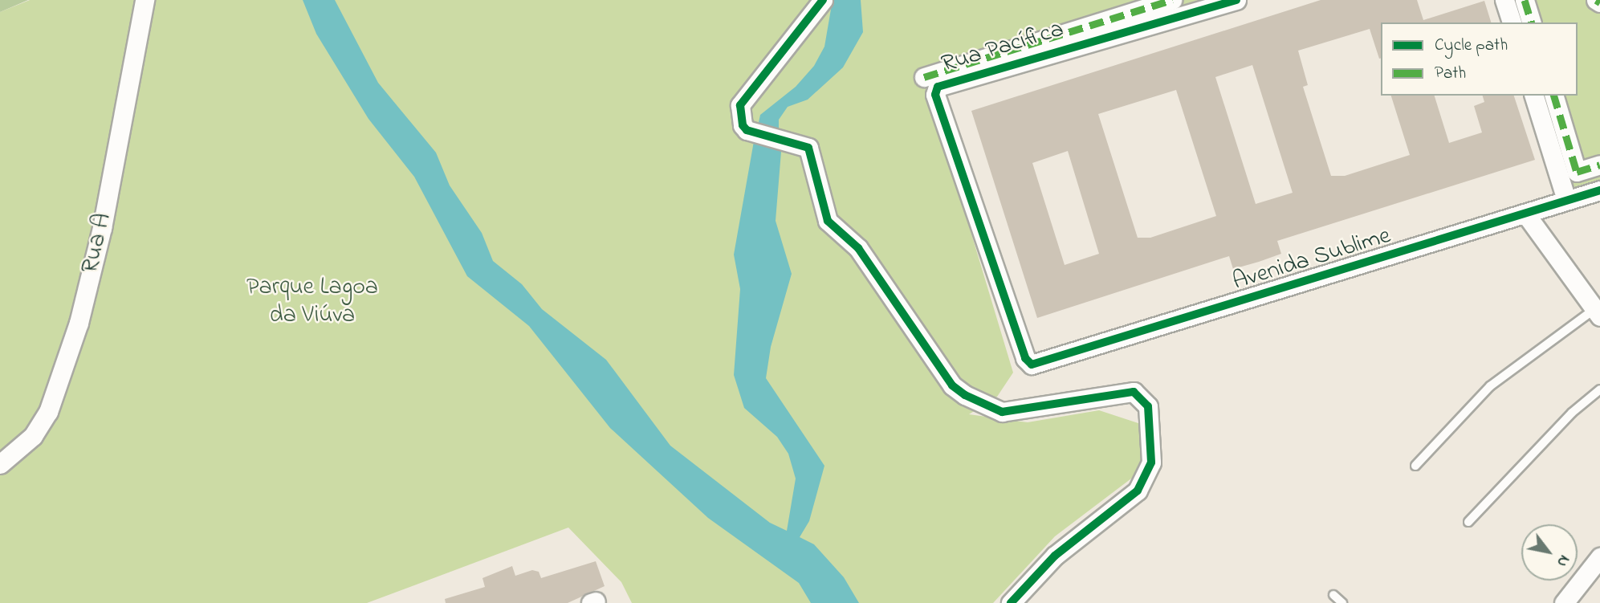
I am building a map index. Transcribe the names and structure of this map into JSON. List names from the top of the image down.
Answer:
{
  "streets": {
    "street": ["Rua Pacífica", "Rua A", "Avenida Sublime"]
  },
  "crossings": [
    ["Rua Pacífica", "Avenida Sublime"]
  ],
  "parks": ["Parque Lagoa da Viúva"],
  "legend": ["Cycle path", "Path"],
  "north": "bottom right"
}
